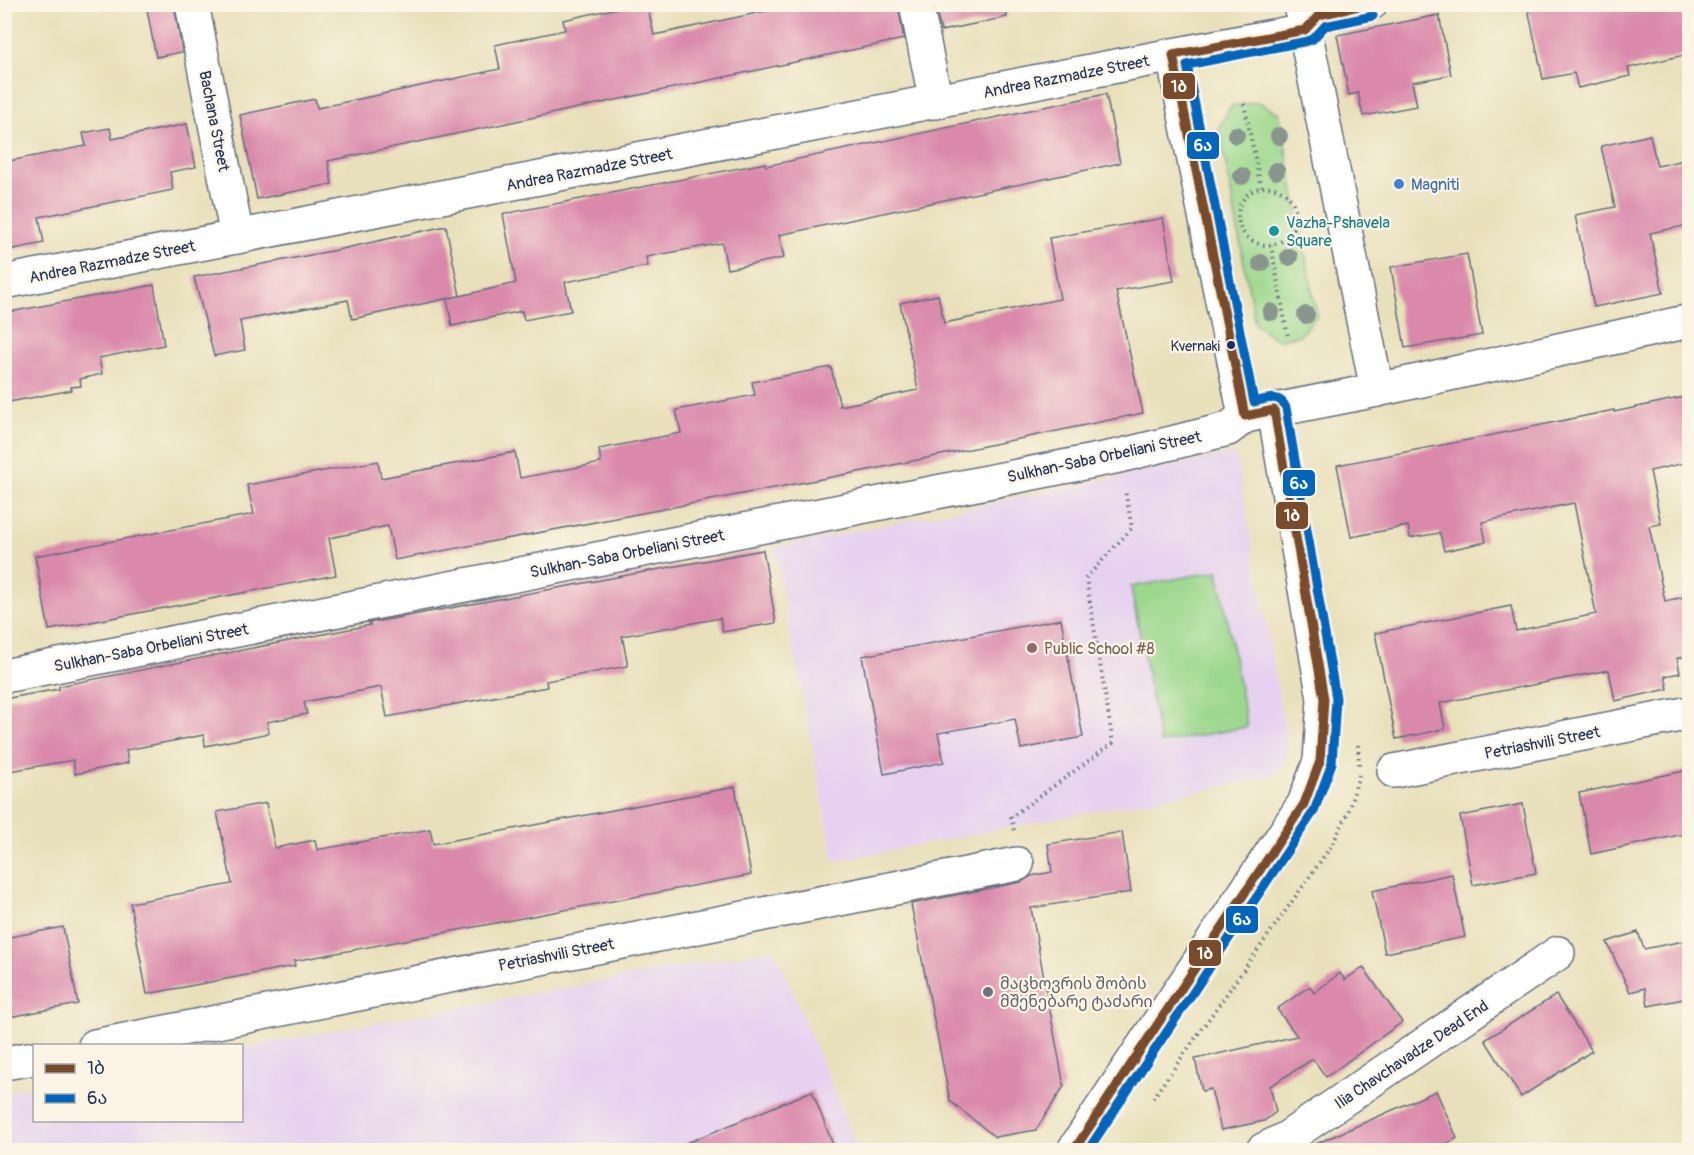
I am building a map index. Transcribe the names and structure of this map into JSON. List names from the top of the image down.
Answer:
{
  "streets": {
    "street": [
      "Andrea Razmadze Street",
      "Bachana Street",
      "Sulkhan-Saba Orbeliani Street",
      "Petriashvili Street",
      "Ilia Chavchavadze Dead End"
    ]
  },
  "crossings": [
    ["Andrea Razmadze Street", "Bachana Street"]
  ],
  "places": [
    "Magniti",
    "Vazha-Pshavela Square",
    "Kvernaki",
    "Public School #8",
    "მაცხოვრის შობის მშენებარე ტაძარი"
  ],
  "lines": ["transit line 1ბ", "transit line 6ა"],
  "legend": ["1ბ", "6ა"]
}
